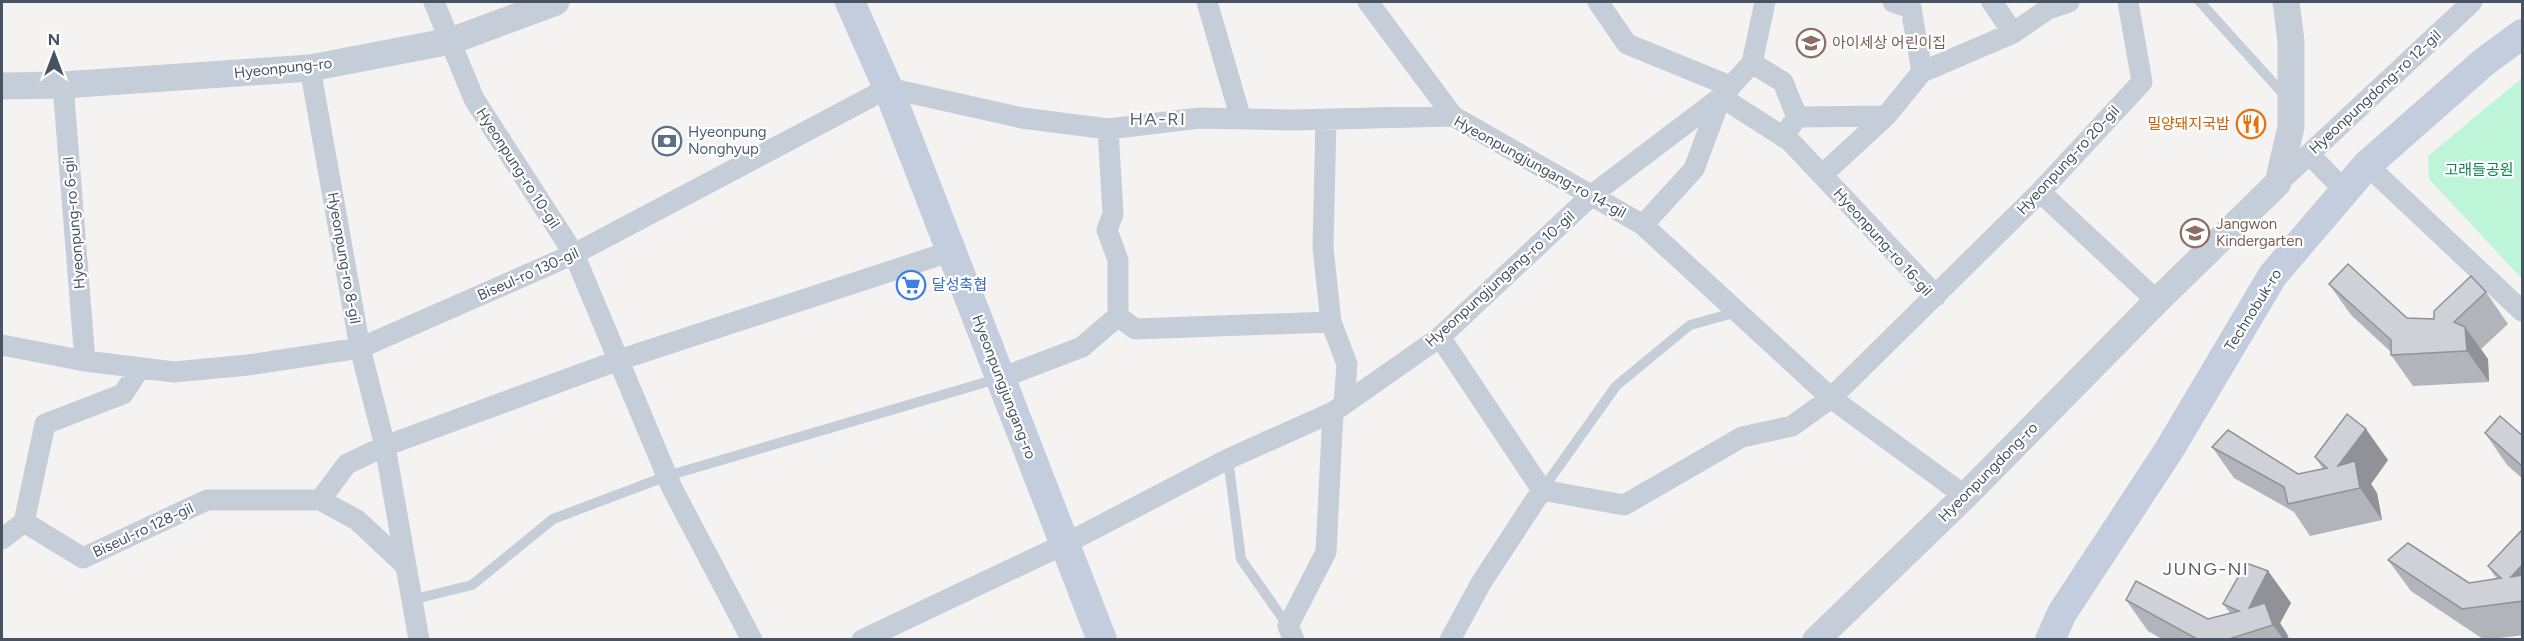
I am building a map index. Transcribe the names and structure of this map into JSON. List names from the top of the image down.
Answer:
{
  "streets": {
    "main road": ["Technobuk-ro", "Hyeonpungjungang-ro"],
    "street": [
      "Hyeonpung-ro",
      "Hyeonpungdong-ro 12-gil",
      "Hyeonpung-ro 20-gil",
      "Hyeonpungjungang-ro 14-gil",
      "Hyeonpung-ro 10-gil",
      "Hyeonpung-ro 6-gil",
      "Hyeonpung-ro 16-gil",
      "Hyeonpung-ro 8-gil",
      "Biseul-ro 130-gil",
      "Hyeonpungjungang-ro 10-gil",
      "Hyeonpungdong-ro",
      "Biseul-ro 128-gil"
    ]
  },
  "crossings": [
    ["Hyeonpung-ro", "Hyeonpung-ro 10-gil"],
    ["Hyeonpung-ro", "Hyeonpung-ro 6-gil"],
    ["Hyeonpung-ro", "Hyeonpung-ro 8-gil"],
    ["Hyeonpungdong-ro 12-gil", "Hyeonpungdong-ro"],
    ["Hyeonpung-ro 20-gil", "Hyeonpung-ro 16-gil"],
    ["Hyeonpungjungang-ro 14-gil", "Hyeonpung-ro 16-gil"],
    ["Hyeonpungjungang-ro 14-gil", "Biseul-ro 130-gil"],
    ["Hyeonpungjungang-ro 14-gil", "Hyeonpungjungang-ro 10-gil"],
    ["Hyeonpungjungang-ro 14-gil", "Hyeonpungjungang-ro"],
    ["Hyeonpungjungang-ro 14-gil", "Hyeonpungdong-ro"],
    ["Hyeonpung-ro 10-gil", "Biseul-ro 130-gil"],
    ["Hyeonpung-ro 6-gil", "Biseul-ro 130-gil"],
    ["Hyeonpung-ro 16-gil", "Hyeonpungjungang-ro 10-gil"],
    ["Hyeonpung-ro 8-gil", "Biseul-ro 130-gil"],
    ["Biseul-ro 130-gil", "Hyeonpungjungang-ro"],
    ["Hyeonpungjungang-ro 10-gil", "Hyeonpungjungang-ro"]
  ],
  "districts": ["HA-RI", "JUNG-NI"],
  "parks": ["고래들공원"],
  "places": {
    "school or university": ["아이세상 어린이집", "Jangwon Kindergarten"],
    "restaurant": ["밀양돼지국밥"],
    "bank": ["Hyeonpung Nonghyup"],
    "supermarket": ["달성축협"]
  },
  "north": "top"
}
